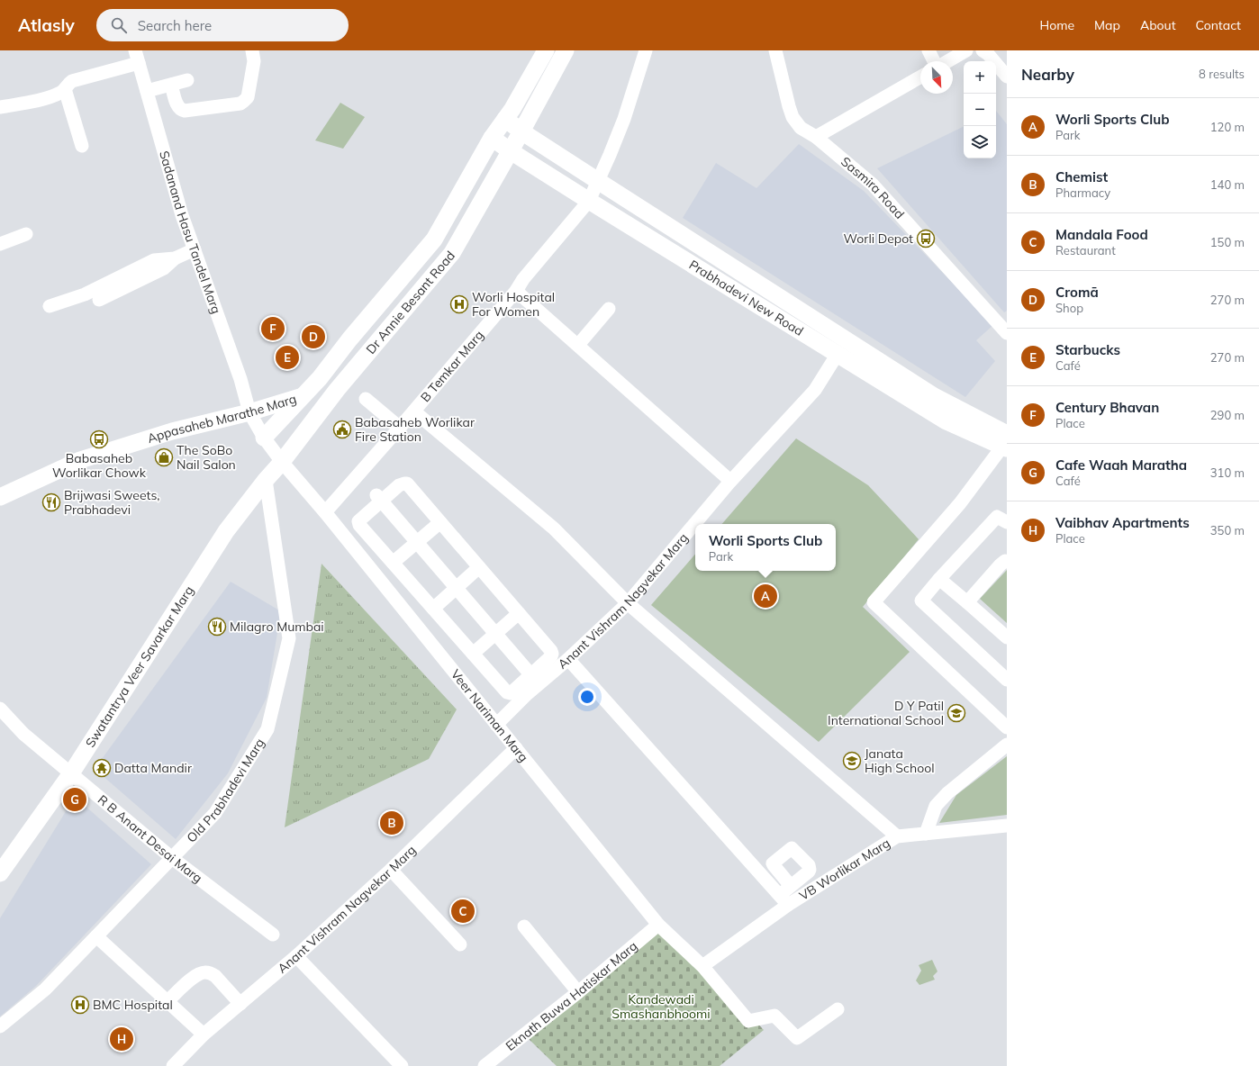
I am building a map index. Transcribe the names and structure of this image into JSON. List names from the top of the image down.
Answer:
{
  "streets": {
    "main road": [
      "Prabhadevi New Road",
      "Dr Annie Besant Road",
      "Appasaheb Marathe Marg",
      "Swatantrya Veer Savarkar Marg"
    ],
    "street": [
      "Sasmira Road",
      "Sadanand Hasu Tandel Marg",
      "B Temkar Marg",
      "Anant Vishram Nagvekar Marg",
      "Veer Nariman Marg",
      "Old Prabhadevi Marg",
      "R B Anant Desai Marg",
      "VB Worlikar Marg",
      "Eknath Buwa Hatiskar Marg"
    ]
  },
  "crossings": [
    ["Sadanand Hasu Tandel Marg", "Dr Annie Besant Road"],
    ["Sadanand Hasu Tandel Marg", "Appasaheb Marathe Marg"],
    ["Sadanand Hasu Tandel Marg", "Veer Nariman Marg"],
    ["Prabhadevi New Road", "Dr Annie Besant Road"],
    ["Prabhadevi New Road", "B Temkar Marg"],
    ["Prabhadevi New Road", "Anant Vishram Nagvekar Marg"],
    ["Dr Annie Besant Road", "Appasaheb Marathe Marg"],
    ["Dr Annie Besant Road", "Swatantrya Veer Savarkar Marg"],
    ["Dr Annie Besant Road", "Veer Nariman Marg"],
    ["B Temkar Marg", "Veer Nariman Marg"],
    ["Anant Vishram Nagvekar Marg", "Veer Nariman Marg"],
    ["Swatantrya Veer Savarkar Marg", "Veer Nariman Marg"],
    ["Swatantrya Veer Savarkar Marg", "Old Prabhadevi Marg"],
    ["Swatantrya Veer Savarkar Marg", "R B Anant Desai Marg"],
    ["Veer Nariman Marg", "VB Worlikar Marg"],
    ["Veer Nariman Marg", "Eknath Buwa Hatiskar Marg"],
    ["Old Prabhadevi Marg", "R B Anant Desai Marg"]
  ],
  "parks": ["Kandewadi Smashanbhoomi"],
  "places": {
    "bus stop": ["Worli Depot", "Babasaheb Worlikar Chowk"],
    "hospital": ["Worli Hospital For Women", "BMC Hospital"],
    "public building": ["Babasaheb Worlikar Fire Station"],
    "shop": ["The SoBo Nail Salon"],
    "restaurant": ["Brijwasi Sweets, Prabhadevi", "Milagro Mumbai"],
    "school or university": ["D Y Patil International School", "Janata High School"],
    "temple": ["Datta Mandir"]
  },
  "north": "bottom right",
  "page": {
    "header": "Atlasly",
    "search": "Search here",
    "nav": [
      "Home",
      "Map",
      "About",
      "Contact"
    ],
    "heading": ["Nearby", "8 results"],
    "map_buttons": ["+", "−"],
    "list": [
      {
        "mark": "A",
        "name": "Worli Sports Club",
        "note": "Park",
        "value": "120 m"
      },
      {
        "mark": "B",
        "name": "Chemist",
        "note": "Pharmacy",
        "value": "140 m"
      },
      {
        "mark": "C",
        "name": "Mandala Food",
        "note": "Restaurant",
        "value": "150 m"
      },
      {
        "mark": "D",
        "name": "Cromā",
        "note": "Shop",
        "value": "270 m"
      },
      {
        "mark": "E",
        "name": "Starbucks",
        "note": "Café",
        "value": "270 m"
      },
      {
        "mark": "F",
        "name": "Century Bhavan",
        "note": "Place",
        "value": "290 m"
      },
      {
        "mark": "G",
        "name": "Cafe Waah Maratha",
        "note": "Café",
        "value": "310 m"
      },
      {
        "mark": "H",
        "name": "Vaibhav Apartments",
        "note": "Place",
        "value": "350 m"
      }
    ],
    "pins": [
      "F",
      "D",
      "E",
      "A",
      "G",
      "B",
      "C",
      "H"
    ],
    "popup": ["Worli Sports Club", "Park"]
  }
}
